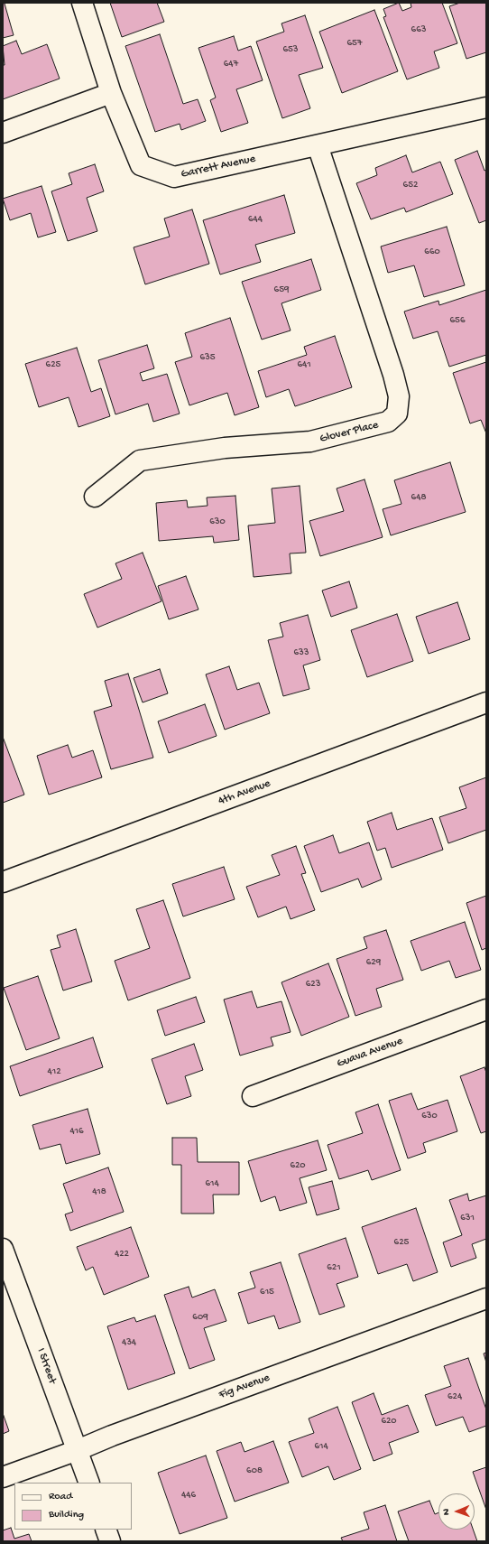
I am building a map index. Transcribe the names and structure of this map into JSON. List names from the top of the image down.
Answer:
{
  "streets": {
    "street": [
      "Garrett Avenue",
      "Glover Place",
      "4th Avenue",
      "Guava Avenue",
      "I Street",
      "Fig Avenue"
    ]
  },
  "crossings": [
    ["Garrett Avenue", "Glover Place"],
    ["I Street", "Fig Avenue"]
  ],
  "house_numbers": [
    "663",
    "657",
    "653",
    "647",
    "652",
    "644",
    "660",
    "659",
    "656",
    "635",
    "625",
    "641",
    "648",
    "630",
    "633",
    "629",
    "623",
    "412",
    "630",
    "416",
    "620",
    "614",
    "418",
    "631",
    "625",
    "422",
    "621",
    "615",
    "609",
    "434",
    "624",
    "620",
    "614",
    "608",
    "446"
  ],
  "legend": ["Road", "Building"],
  "north": "left"
}
